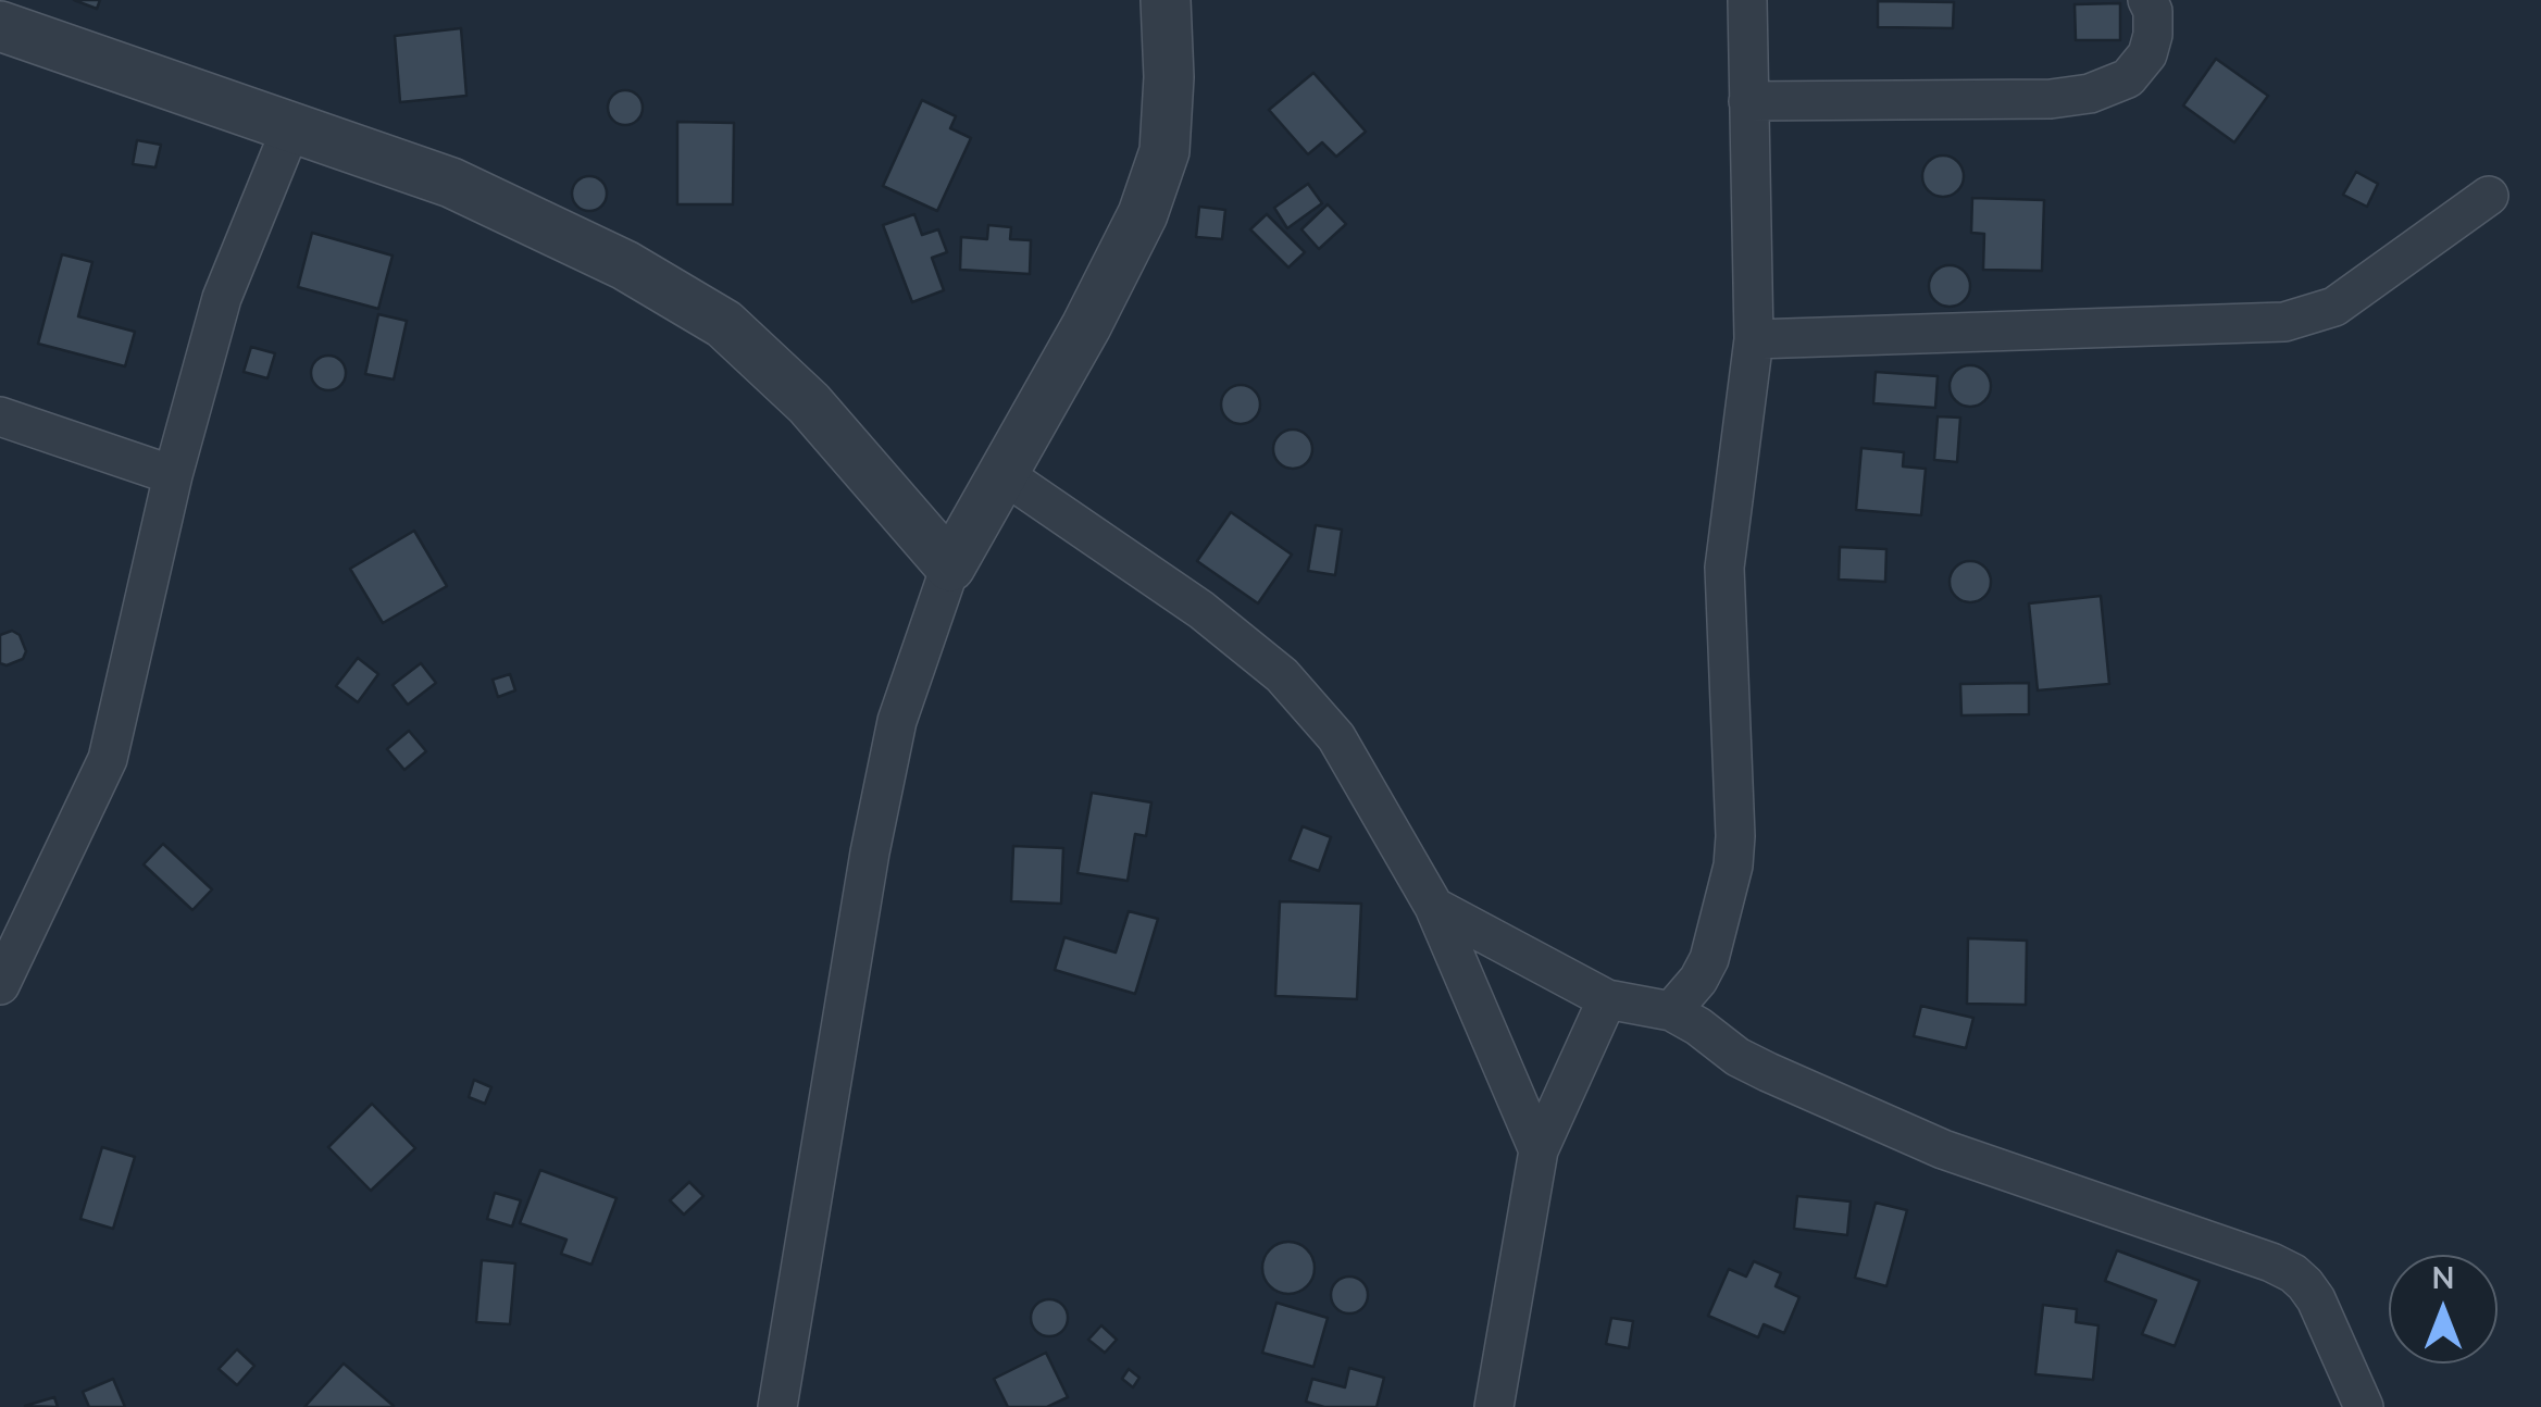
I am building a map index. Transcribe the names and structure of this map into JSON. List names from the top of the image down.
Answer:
{
  "north": "top"
}
